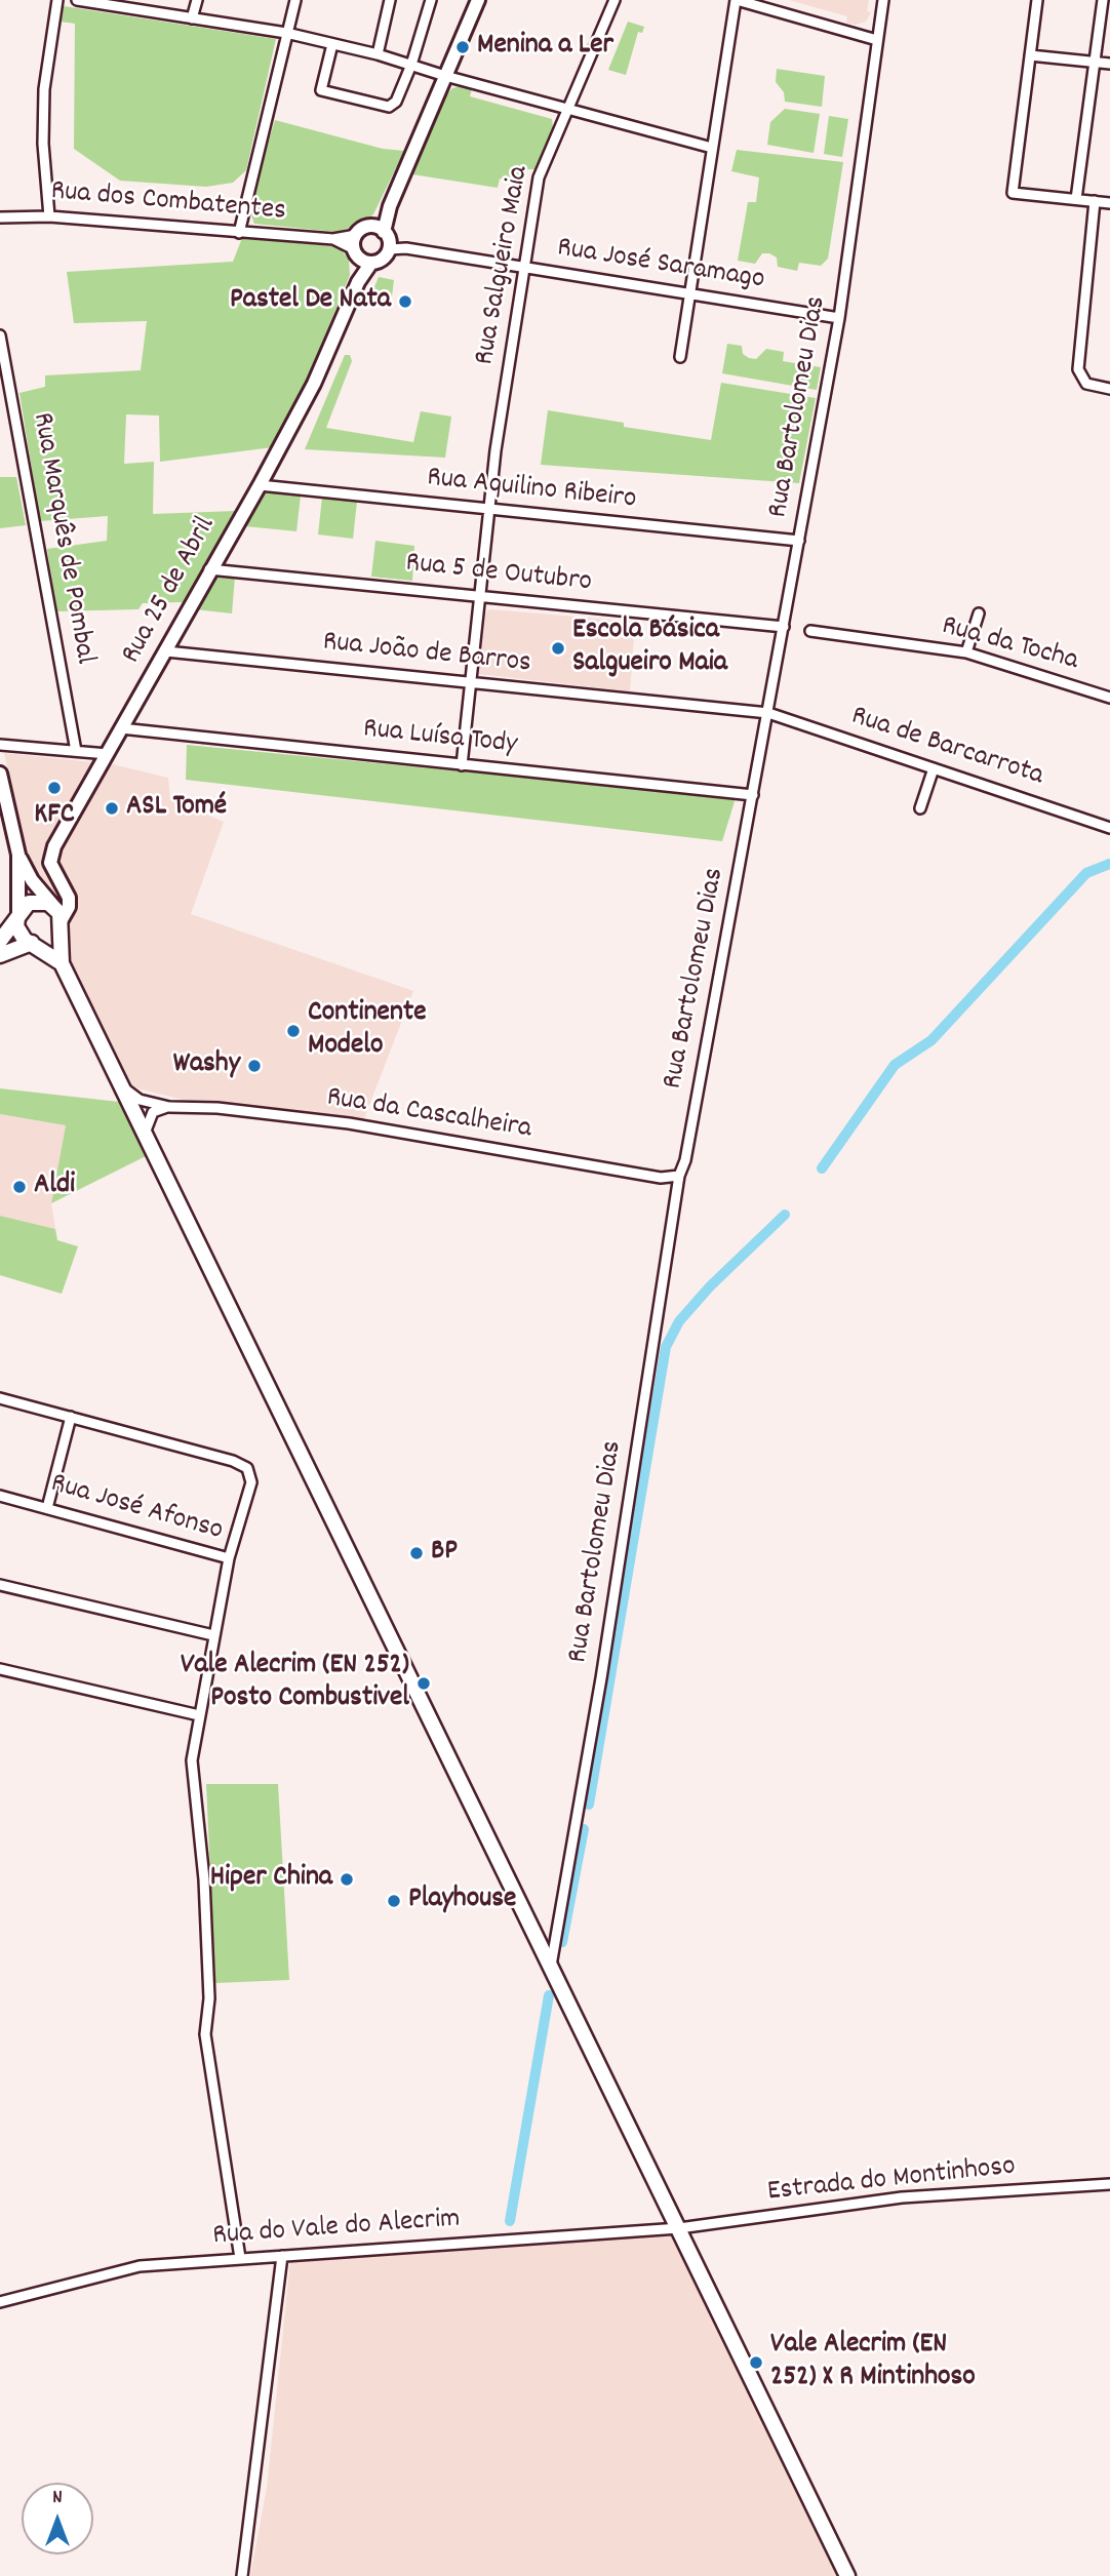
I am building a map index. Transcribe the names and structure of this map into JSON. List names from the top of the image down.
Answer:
{
  "streets": {
    "street": [
      "Rua dos Combatentes",
      "Rua Salgueiro Maia",
      "Rua José Saramago",
      "Rua Bartolomeu Dias",
      "Rua Aquilino Ribeiro",
      "Rua Marquês de Pombal",
      "Rua 5 de Outubro",
      "Rua 25 de Abril",
      "Rua da Tocha",
      "Rua João de Barros",
      "Rua Luísa Tody",
      "Rua de Barcarrota",
      "Rua da Cascalheira",
      "Rua José Afonso",
      "Estrada do Montinhoso",
      "Rua do Vale do Alecrim"
    ]
  },
  "crossings": [
    ["Rua dos Combatentes", "Rua José Saramago"],
    ["Rua dos Combatentes", "Rua 25 de Abril"],
    ["Rua Salgueiro Maia", "Rua José Saramago"],
    ["Rua Salgueiro Maia", "Rua Aquilino Ribeiro"],
    ["Rua Salgueiro Maia", "Rua 5 de Outubro"],
    ["Rua Salgueiro Maia", "Rua João de Barros"],
    ["Rua Salgueiro Maia", "Rua Luísa Tody"],
    ["Rua José Saramago", "Rua Bartolomeu Dias"],
    ["Rua José Saramago", "Rua 25 de Abril"],
    ["Rua Bartolomeu Dias", "Rua Aquilino Ribeiro"],
    ["Rua Bartolomeu Dias", "Rua 5 de Outubro"],
    ["Rua Bartolomeu Dias", "Rua João de Barros"],
    ["Rua Bartolomeu Dias", "Rua Luísa Tody"],
    ["Rua Bartolomeu Dias", "Rua de Barcarrota"],
    ["Rua Bartolomeu Dias", "Rua da Cascalheira"],
    ["Rua Aquilino Ribeiro", "Rua 25 de Abril"],
    ["Rua 5 de Outubro", "Rua 25 de Abril"],
    ["Rua 25 de Abril", "Rua João de Barros"],
    ["Rua 25 de Abril", "Rua Luísa Tody"],
    ["Rua João de Barros", "Rua de Barcarrota"],
    ["Rua José Afonso", "Rua do Vale do Alecrim"],
    ["Estrada do Montinhoso", "Rua do Vale do Alecrim"]
  ],
  "places": [
    "Menina a Ler",
    "Pastel De Nata",
    "Escola Básica Salgueiro Maia",
    "KFC",
    "ASL Tomé",
    "Continente Modelo",
    "Washy",
    "Aldi",
    "BP",
    "Vale Alecrim (EN 252) Posto Combustivel",
    "Hiper China",
    "Playhouse",
    "Vale Alecrim (EN 252) X R Mintinhoso"
  ],
  "north": "top"
}
